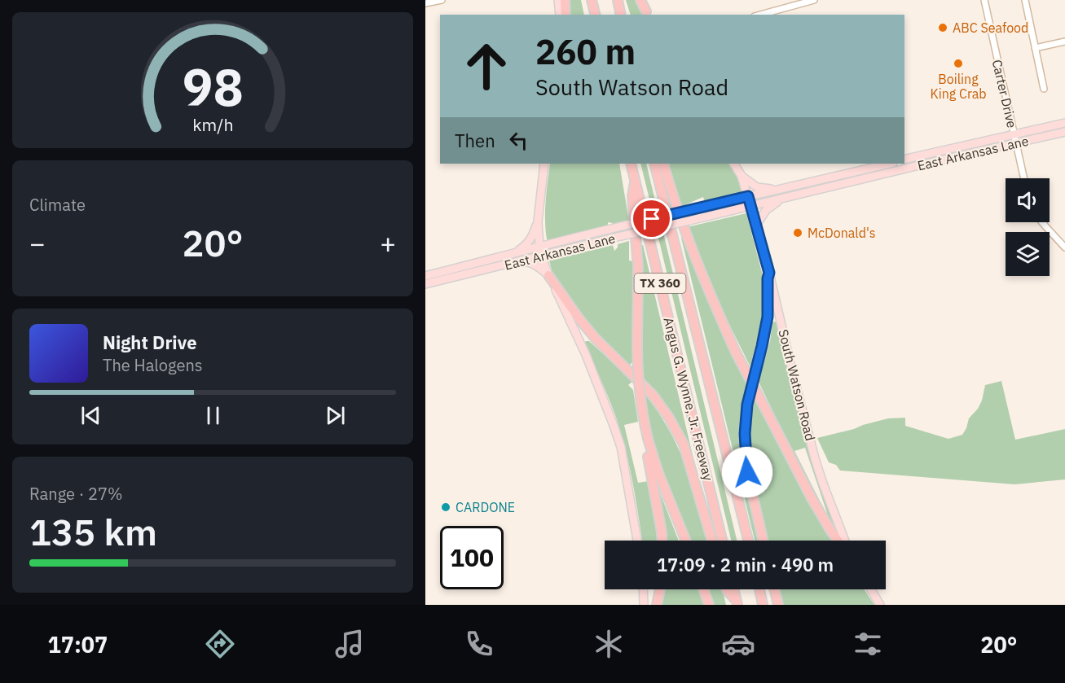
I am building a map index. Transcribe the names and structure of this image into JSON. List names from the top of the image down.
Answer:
{
  "streets": {
    "highway": ["TX 360", "Angus G. Wynne, Jr. Freeway"],
    "main road": ["East Arkansas Lane", "South Watson Road"],
    "street": ["Carter Drive"]
  },
  "crossings": [
    ["Carter Drive", "East Arkansas Lane"],
    ["East Arkansas Lane", "South Watson Road"]
  ],
  "places": [
    "ABC Seafood",
    "Boiling King Crab",
    "McDonald's",
    "CARDONE"
  ],
  "page": {
    "turn": ["260 m", "South Watson Road"],
    "then": "Then",
    "tile": [
      "Climate",
      ["Range · 27%", "135 km"]
    ],
    "heat": ["−", "20°", "+"],
    "song": ["Night Drive", "The Halogens"],
    "limit": "100",
    "trip": "17:09 · 2 min · 490 m",
    "tabs": ["17:07", "20°"],
    "gauge": ["98", "km/h"]
  }
}
